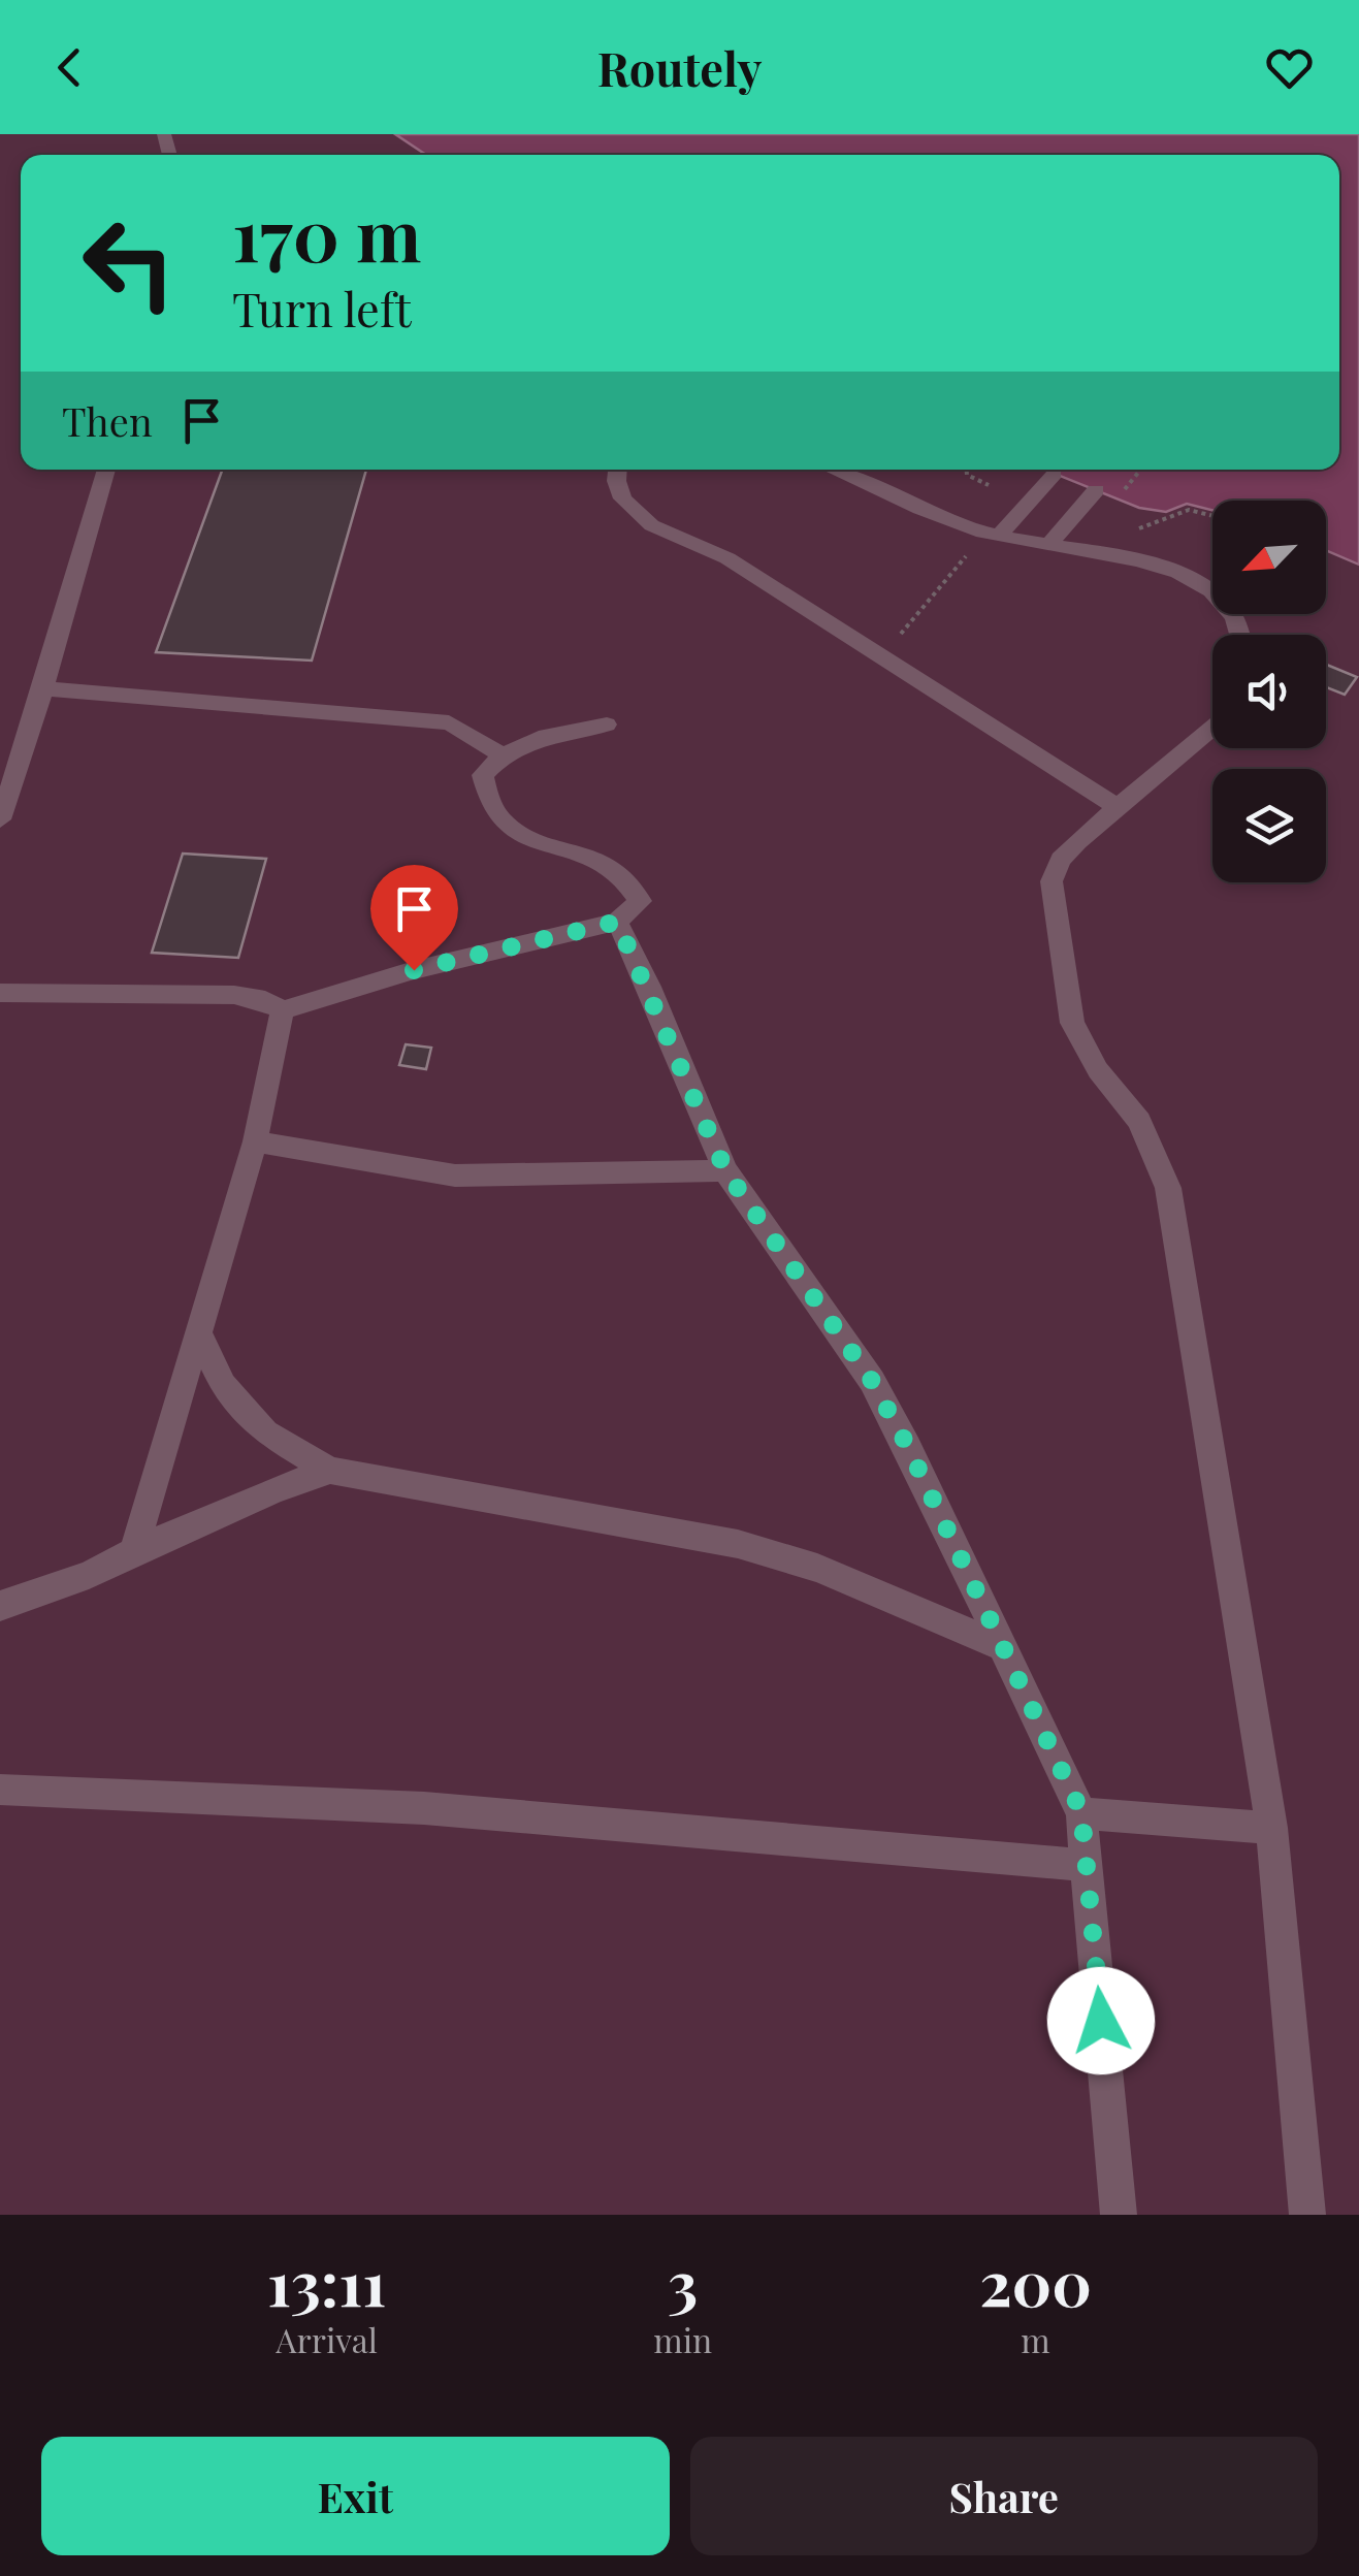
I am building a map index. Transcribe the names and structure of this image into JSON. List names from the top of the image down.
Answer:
{
  "north": "bottom left",
  "page": {
    "header": "Routely",
    "turn": ["170 m", "Turn left"],
    "then": "Then",
    "eta": [
      "13:11",
      "Arrival",
      "3",
      "min",
      "200",
      "m"
    ],
    "buttons": ["Exit", "Share"]
  }
}
